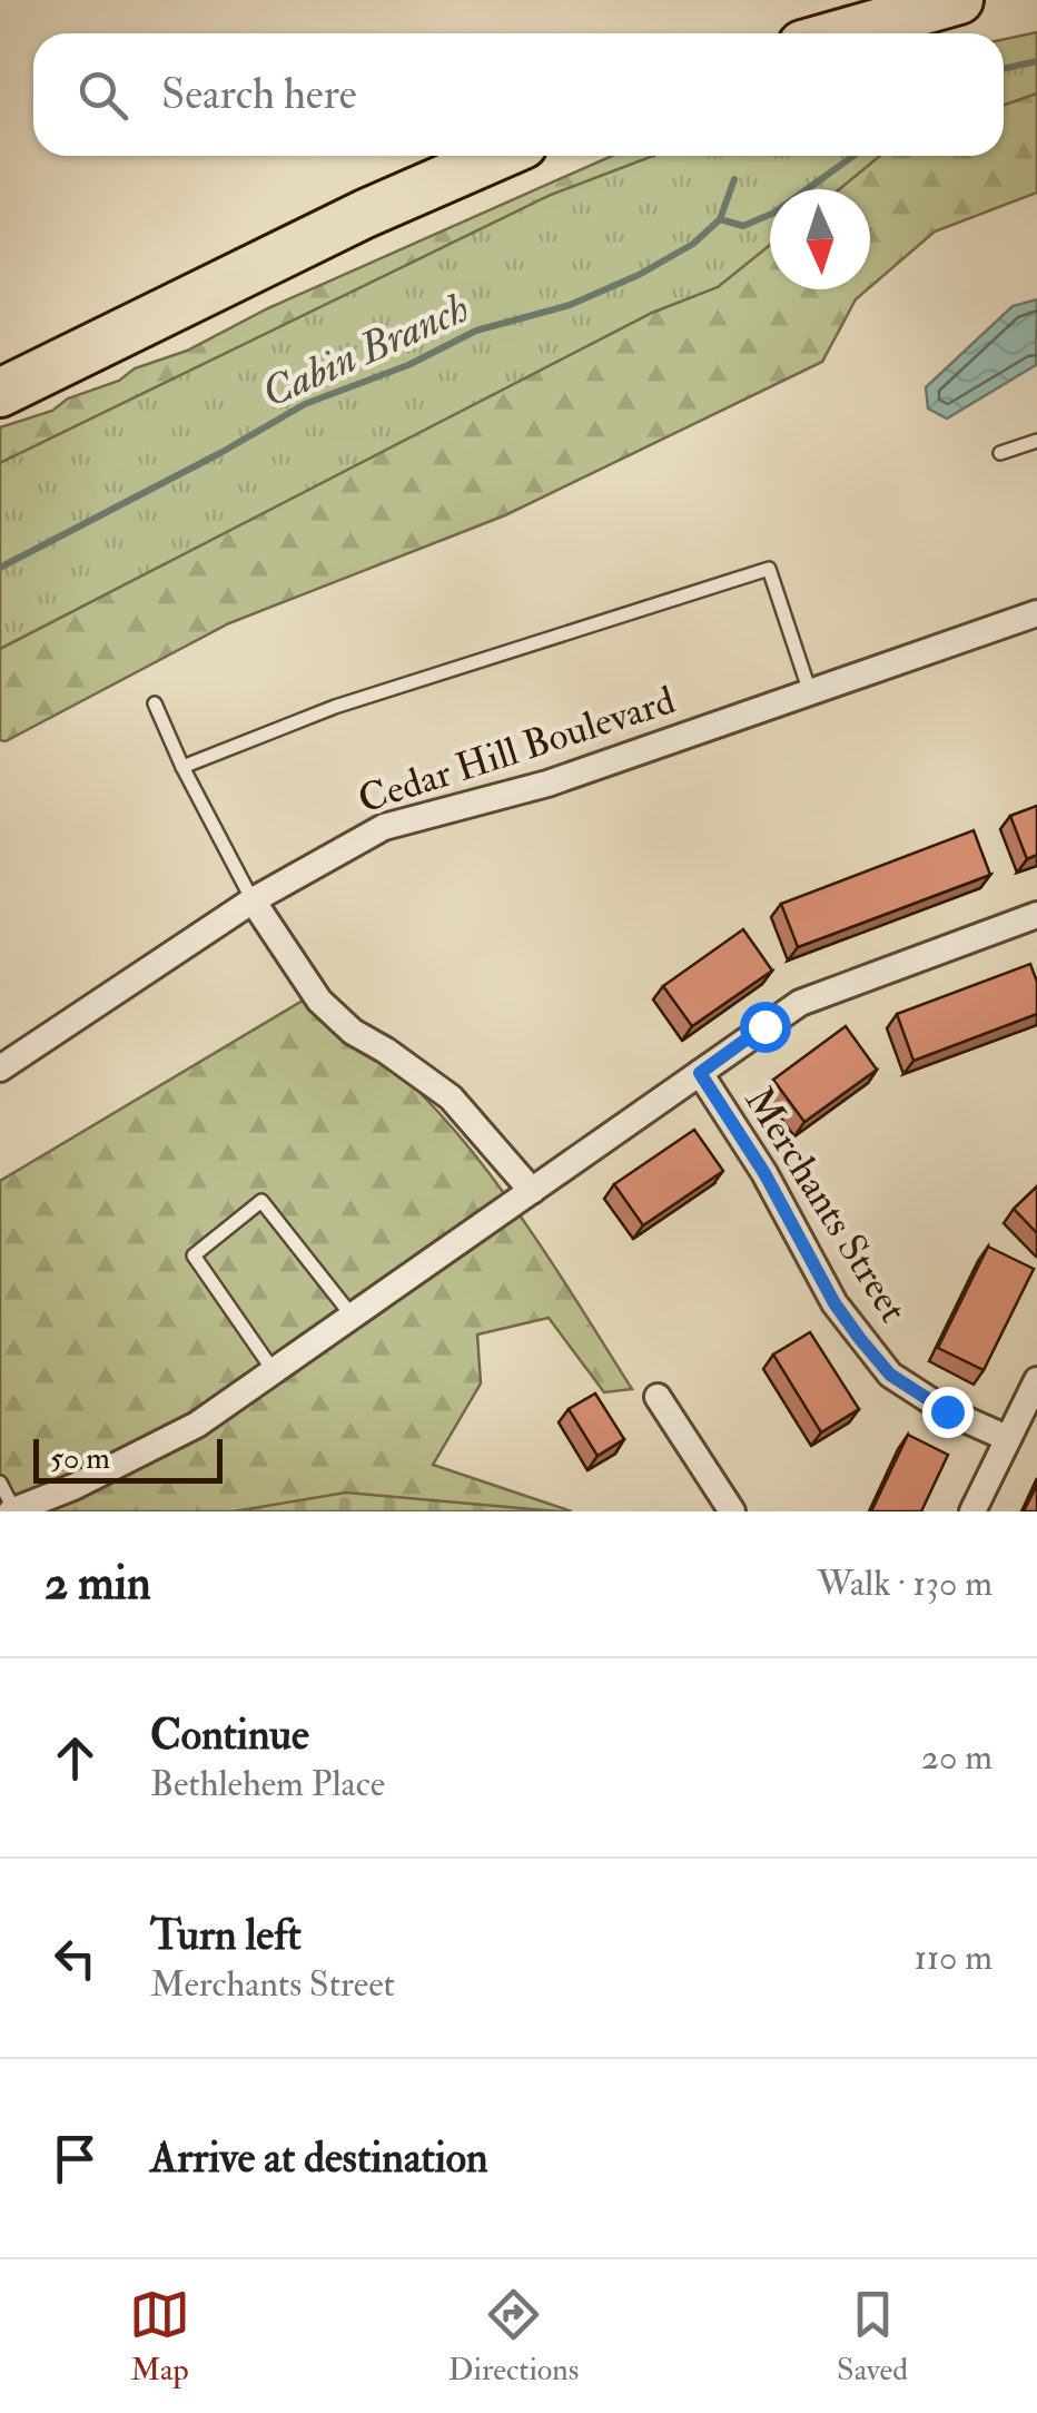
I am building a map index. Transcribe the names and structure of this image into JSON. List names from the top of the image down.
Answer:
{
  "streets": {
    "street": ["Cedar Hill Boulevard", "Merchants Street"]
  },
  "water": ["Cabin Branch"],
  "scale_bar": "50 m",
  "north": "bottom",
  "page": {
    "search": "Search here",
    "scale": "50 m",
    "heading": ["2 min", "Walk · 130 m"],
    "list": [
      ["Continue", "Bethlehem Place", "20 m"],
      ["Turn left", "Merchants Street", "110 m"],
      "Arrive at destination"
    ],
    "nav": ["Map", "Directions", "Saved"]
  }
}
